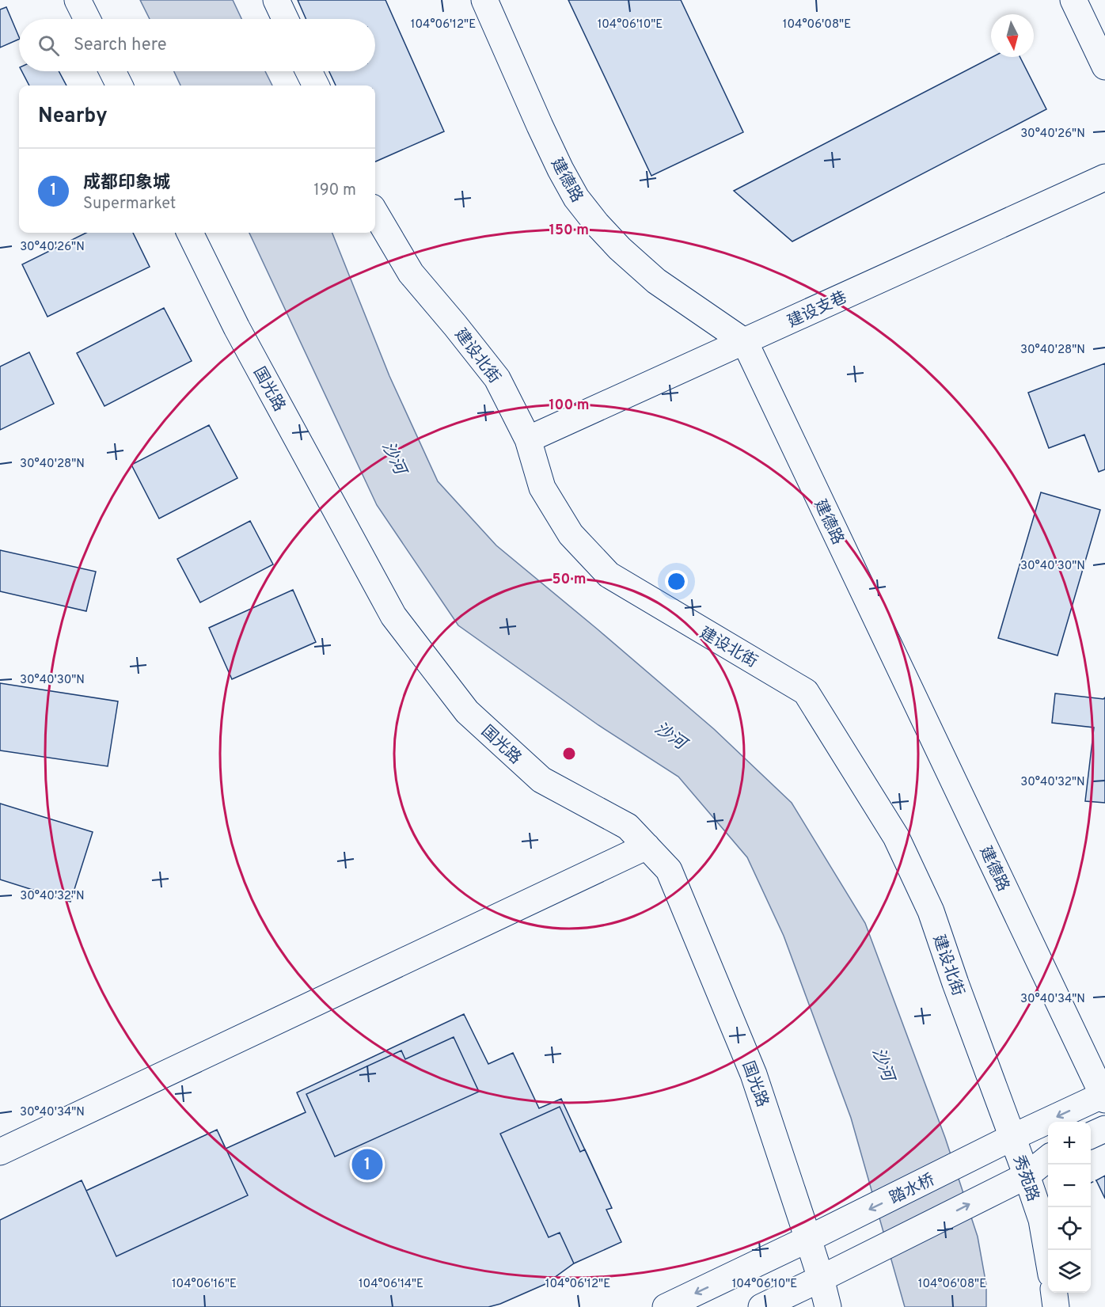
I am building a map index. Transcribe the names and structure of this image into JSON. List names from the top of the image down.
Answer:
{
  "streets": {
    "street": [
      "建德路",
      "建设支巷",
      "建设北街",
      "国光路",
      "秀苑路",
      "踏水桥"
    ]
  },
  "crossings": [
    ["建德路", "建设支巷"],
    ["建德路", "踏水桥"],
    ["建设支巷", "建设北街"],
    ["建设北街", "秀苑路"],
    ["建设北街", "踏水桥"],
    ["国光路", "踏水桥"],
    ["秀苑路", "踏水桥"]
  ],
  "water": ["沙河"],
  "north": "bottom",
  "page": {
    "search": "Search here",
    "heading": "Nearby",
    "list": [
      {
        "mark": "1",
        "name": "成都印象城",
        "note": "Supermarket",
        "value": "190 m"
      }
    ],
    "map_buttons": ["+", "−"],
    "pins": "1"
  },
  "coordinates": [
    "104°06'12\"E",
    "104°06'10\"E",
    "104°06'08\"E",
    "30°40'26\"N",
    "30°40'28\"N",
    "30°40'30\"N",
    "30°40'32\"N",
    "30°40'34\"N",
    "104°06'16\"E",
    "104°06'14\"E"
  ],
  "rings": ["150 m", "100 m", "50 m"]
}
